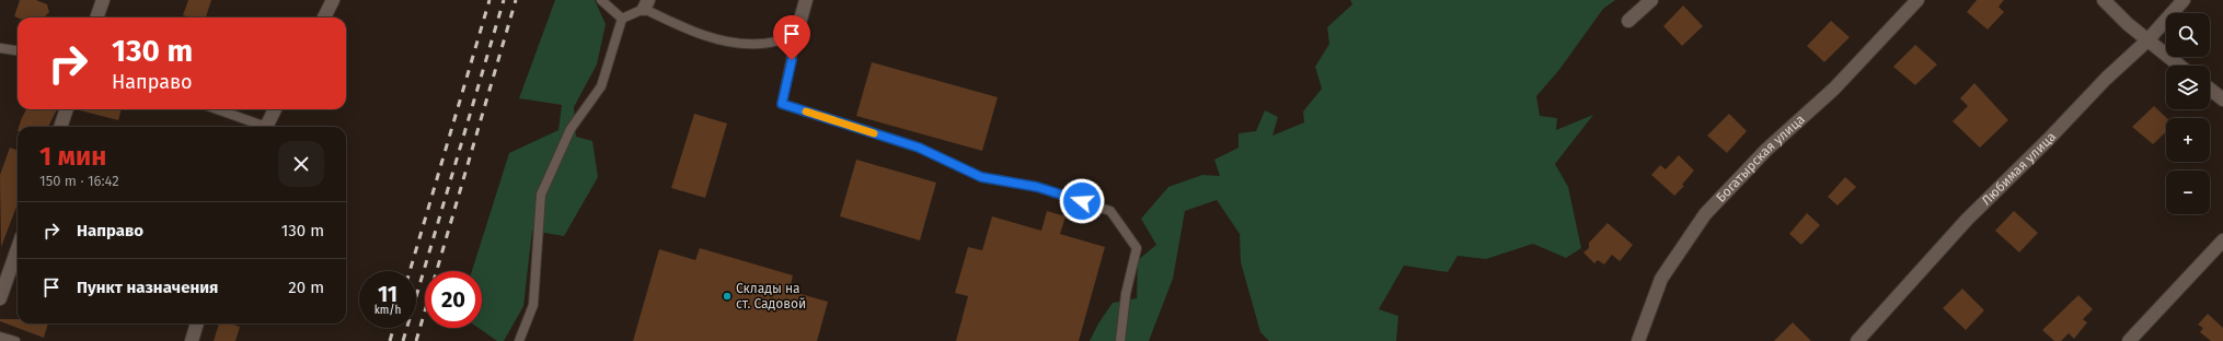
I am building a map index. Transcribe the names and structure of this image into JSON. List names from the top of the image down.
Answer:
{
  "streets": {
    "street": ["Богатырская улица", "Любимая улица"]
  },
  "places": ["Склады на ст. Садовой"],
  "page": {
    "map_buttons": ["+", "−"],
    "turn": ["130 m", "Направо"],
    "heading": ["1 мин", "150 m · 16:42"],
    "list": [
      {
        "name": "Направо",
        "value": "130 m"
      },
      {
        "name": "Пункт назначения",
        "value": "20 m"
      }
    ],
    "speed": "11 km/h",
    "limit": "20"
  }
}
